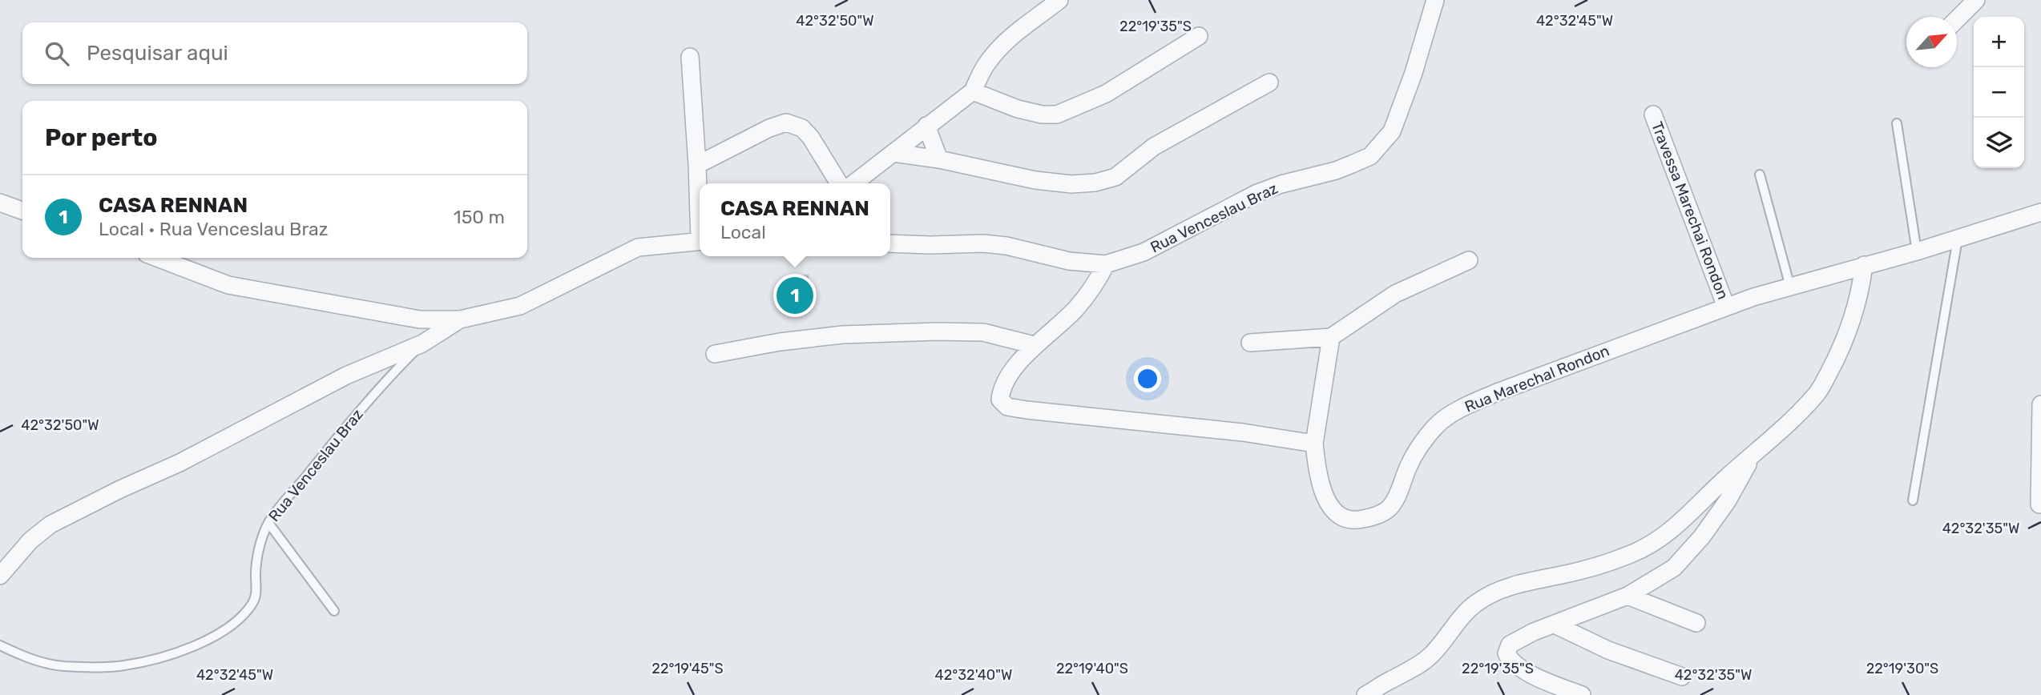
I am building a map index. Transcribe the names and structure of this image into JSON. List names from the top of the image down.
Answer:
{
  "streets": {
    "street": ["Travessa Marechai Rondon", "Rua Venceslau Braz", "Rua Marechal Rondon"]
  },
  "crossings": [
    ["Travessa Marechai Rondon", "Rua Marechal Rondon"]
  ],
  "north": "top right",
  "page": {
    "map_buttons": ["+", "−"],
    "search": "Pesquisar aqui",
    "heading": "Por perto",
    "list": [
      {
        "mark": "1",
        "name": "CASA RENNAN",
        "note": "Local · Rua Venceslau Braz",
        "value": "150 m"
      }
    ],
    "popup": ["CASA RENNAN", "Local"],
    "pins": "1"
  },
  "coordinates": [
    "42°32'50\"W",
    "42°32'45\"W",
    "22°19'35\"S",
    "42°32'35\"W",
    "22°19'45\"S",
    "22°19'40\"S",
    "22°19'30\"S",
    "42°32'40\"W"
  ]
}
